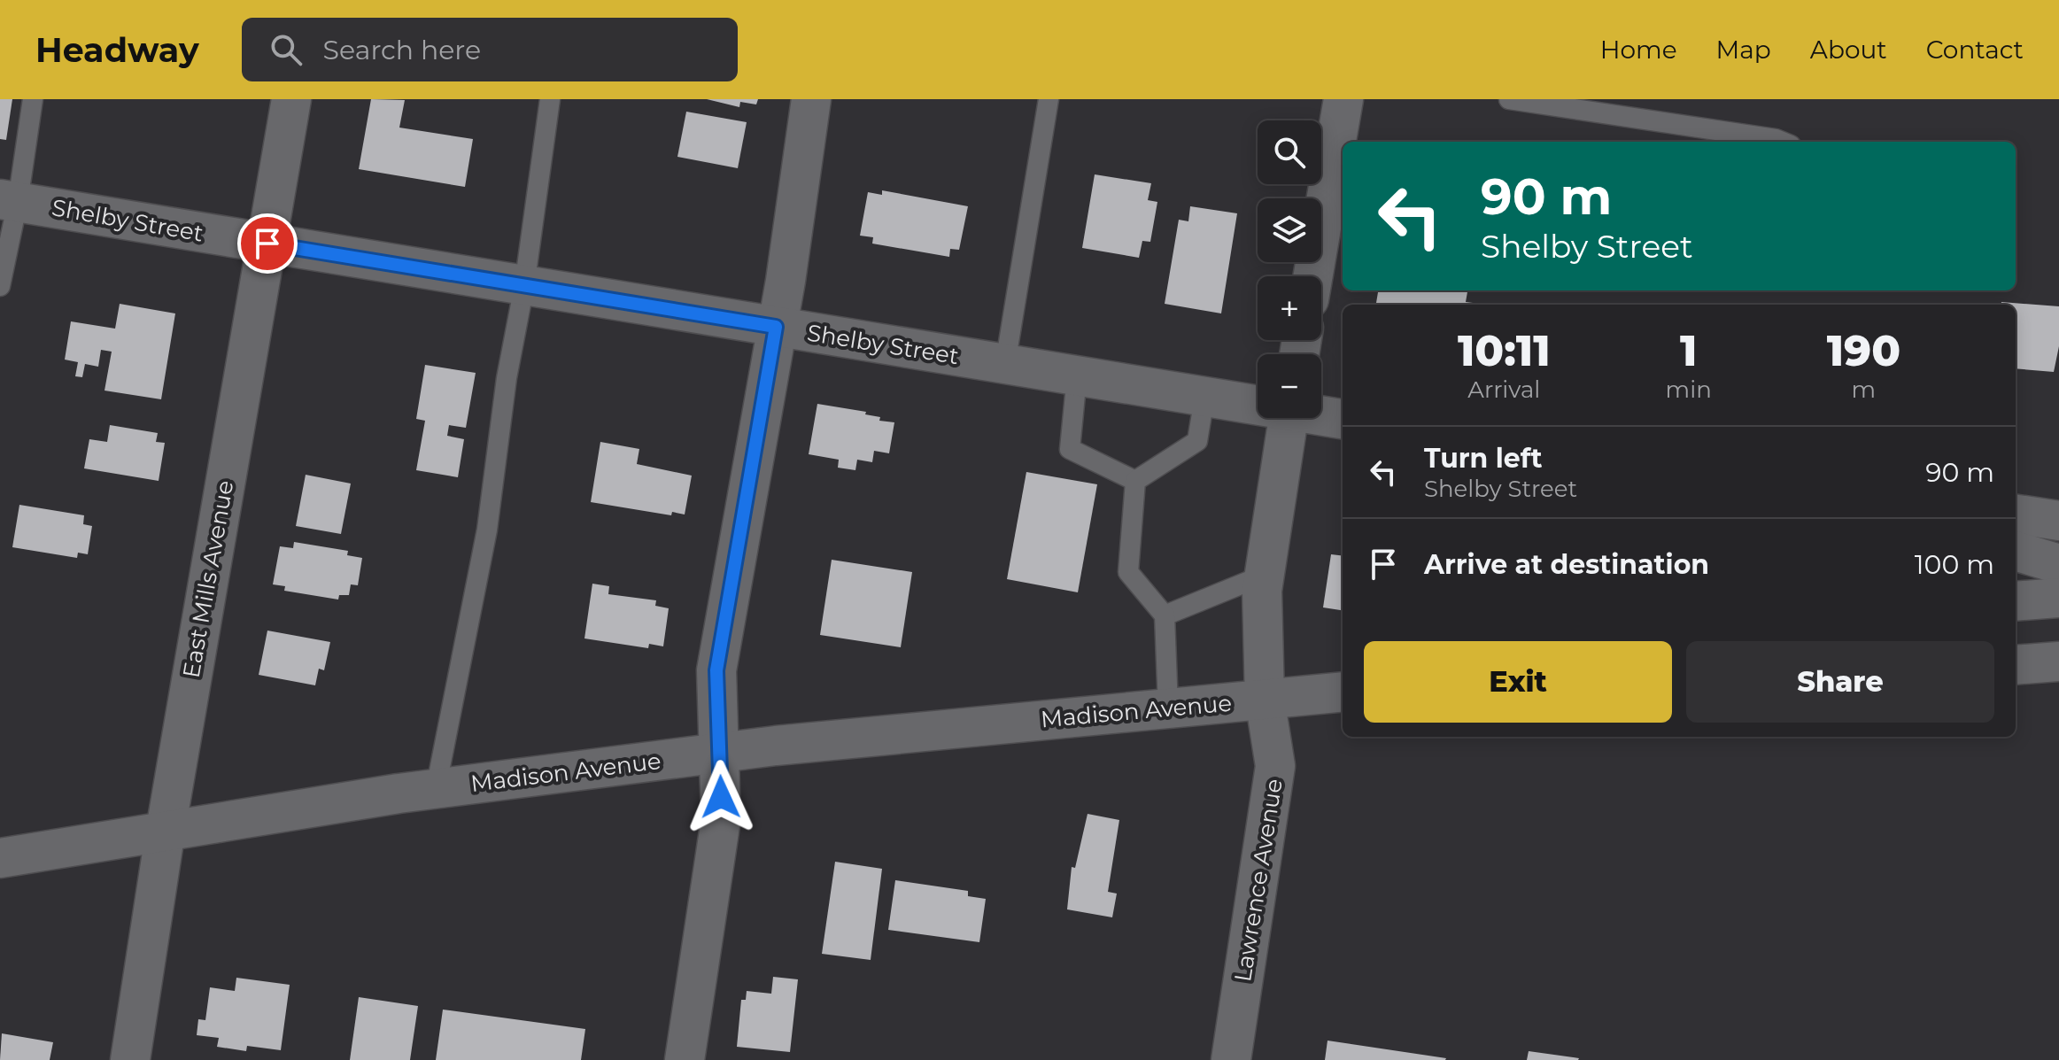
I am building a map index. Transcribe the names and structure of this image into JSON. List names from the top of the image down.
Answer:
{
  "streets": {
    "main road": [
      "Shelby Street",
      "East Mills Avenue",
      "Madison Avenue",
      "Lawrence Avenue"
    ]
  },
  "crossings": [
    ["Shelby Street", "East Mills Avenue"],
    ["East Mills Avenue", "Madison Avenue"],
    ["Madison Avenue", "Lawrence Avenue"]
  ],
  "page": {
    "header": "Headway",
    "search": "Search here",
    "nav": [
      "Home",
      "Map",
      "About",
      "Contact"
    ],
    "map_buttons": ["+", "−"],
    "turn": ["90 m", "Shelby Street"],
    "eta": [
      "10:11",
      "Arrival",
      "1",
      "min",
      "190",
      "m"
    ],
    "list": [
      {
        "name": "Turn left",
        "note": "Shelby Street",
        "value": "90 m"
      },
      {
        "name": "Arrive at destination",
        "value": "100 m"
      }
    ],
    "buttons": ["Exit", "Share"]
  }
}
